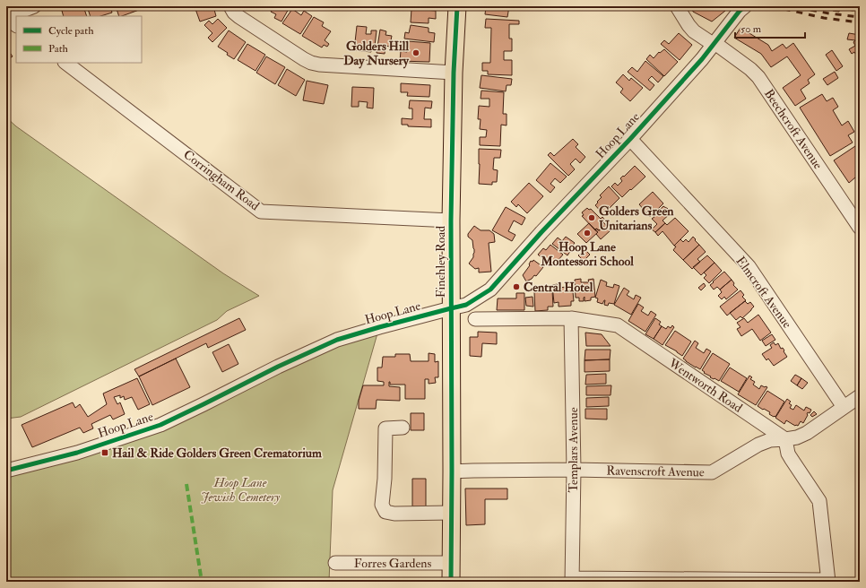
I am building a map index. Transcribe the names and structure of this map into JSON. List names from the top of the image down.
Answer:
{
  "streets": {
    "main road": ["Finchley Road"],
    "street": [
      "Beechcroft Avenue",
      "Hoop Lane",
      "Corringham Road",
      "Elmcroft Avenue",
      "Wentworth Road",
      "Templars Avenue",
      "Ravenscroft Avenue",
      "Forres Gardens"
    ]
  },
  "crossings": [
    ["Beechcroft Avenue", "Hoop Lane"],
    ["Hoop Lane", "Finchley Road"],
    ["Hoop Lane", "Elmcroft Avenue"],
    ["Corringham Road", "Finchley Road"],
    ["Finchley Road", "Ravenscroft Avenue"],
    ["Finchley Road", "Forres Gardens"],
    ["Elmcroft Avenue", "Ravenscroft Avenue"],
    ["Wentworth Road", "Templars Avenue"],
    ["Wentworth Road", "Ravenscroft Avenue"],
    ["Templars Avenue", "Ravenscroft Avenue"]
  ],
  "parks": ["Hoop Lane Jewish Cemetery"],
  "places": {
    "other": [
      "Golders Hill Day Nursery",
      "Golders Green Unitarians",
      "Hoop Lane Montessori School",
      "Central Hotel"
    ],
    "transit": ["Hail & Ride Golders Green Crematorium"]
  },
  "legend": ["Cycle path", "Path"],
  "scale_bar": "50 m"
}
